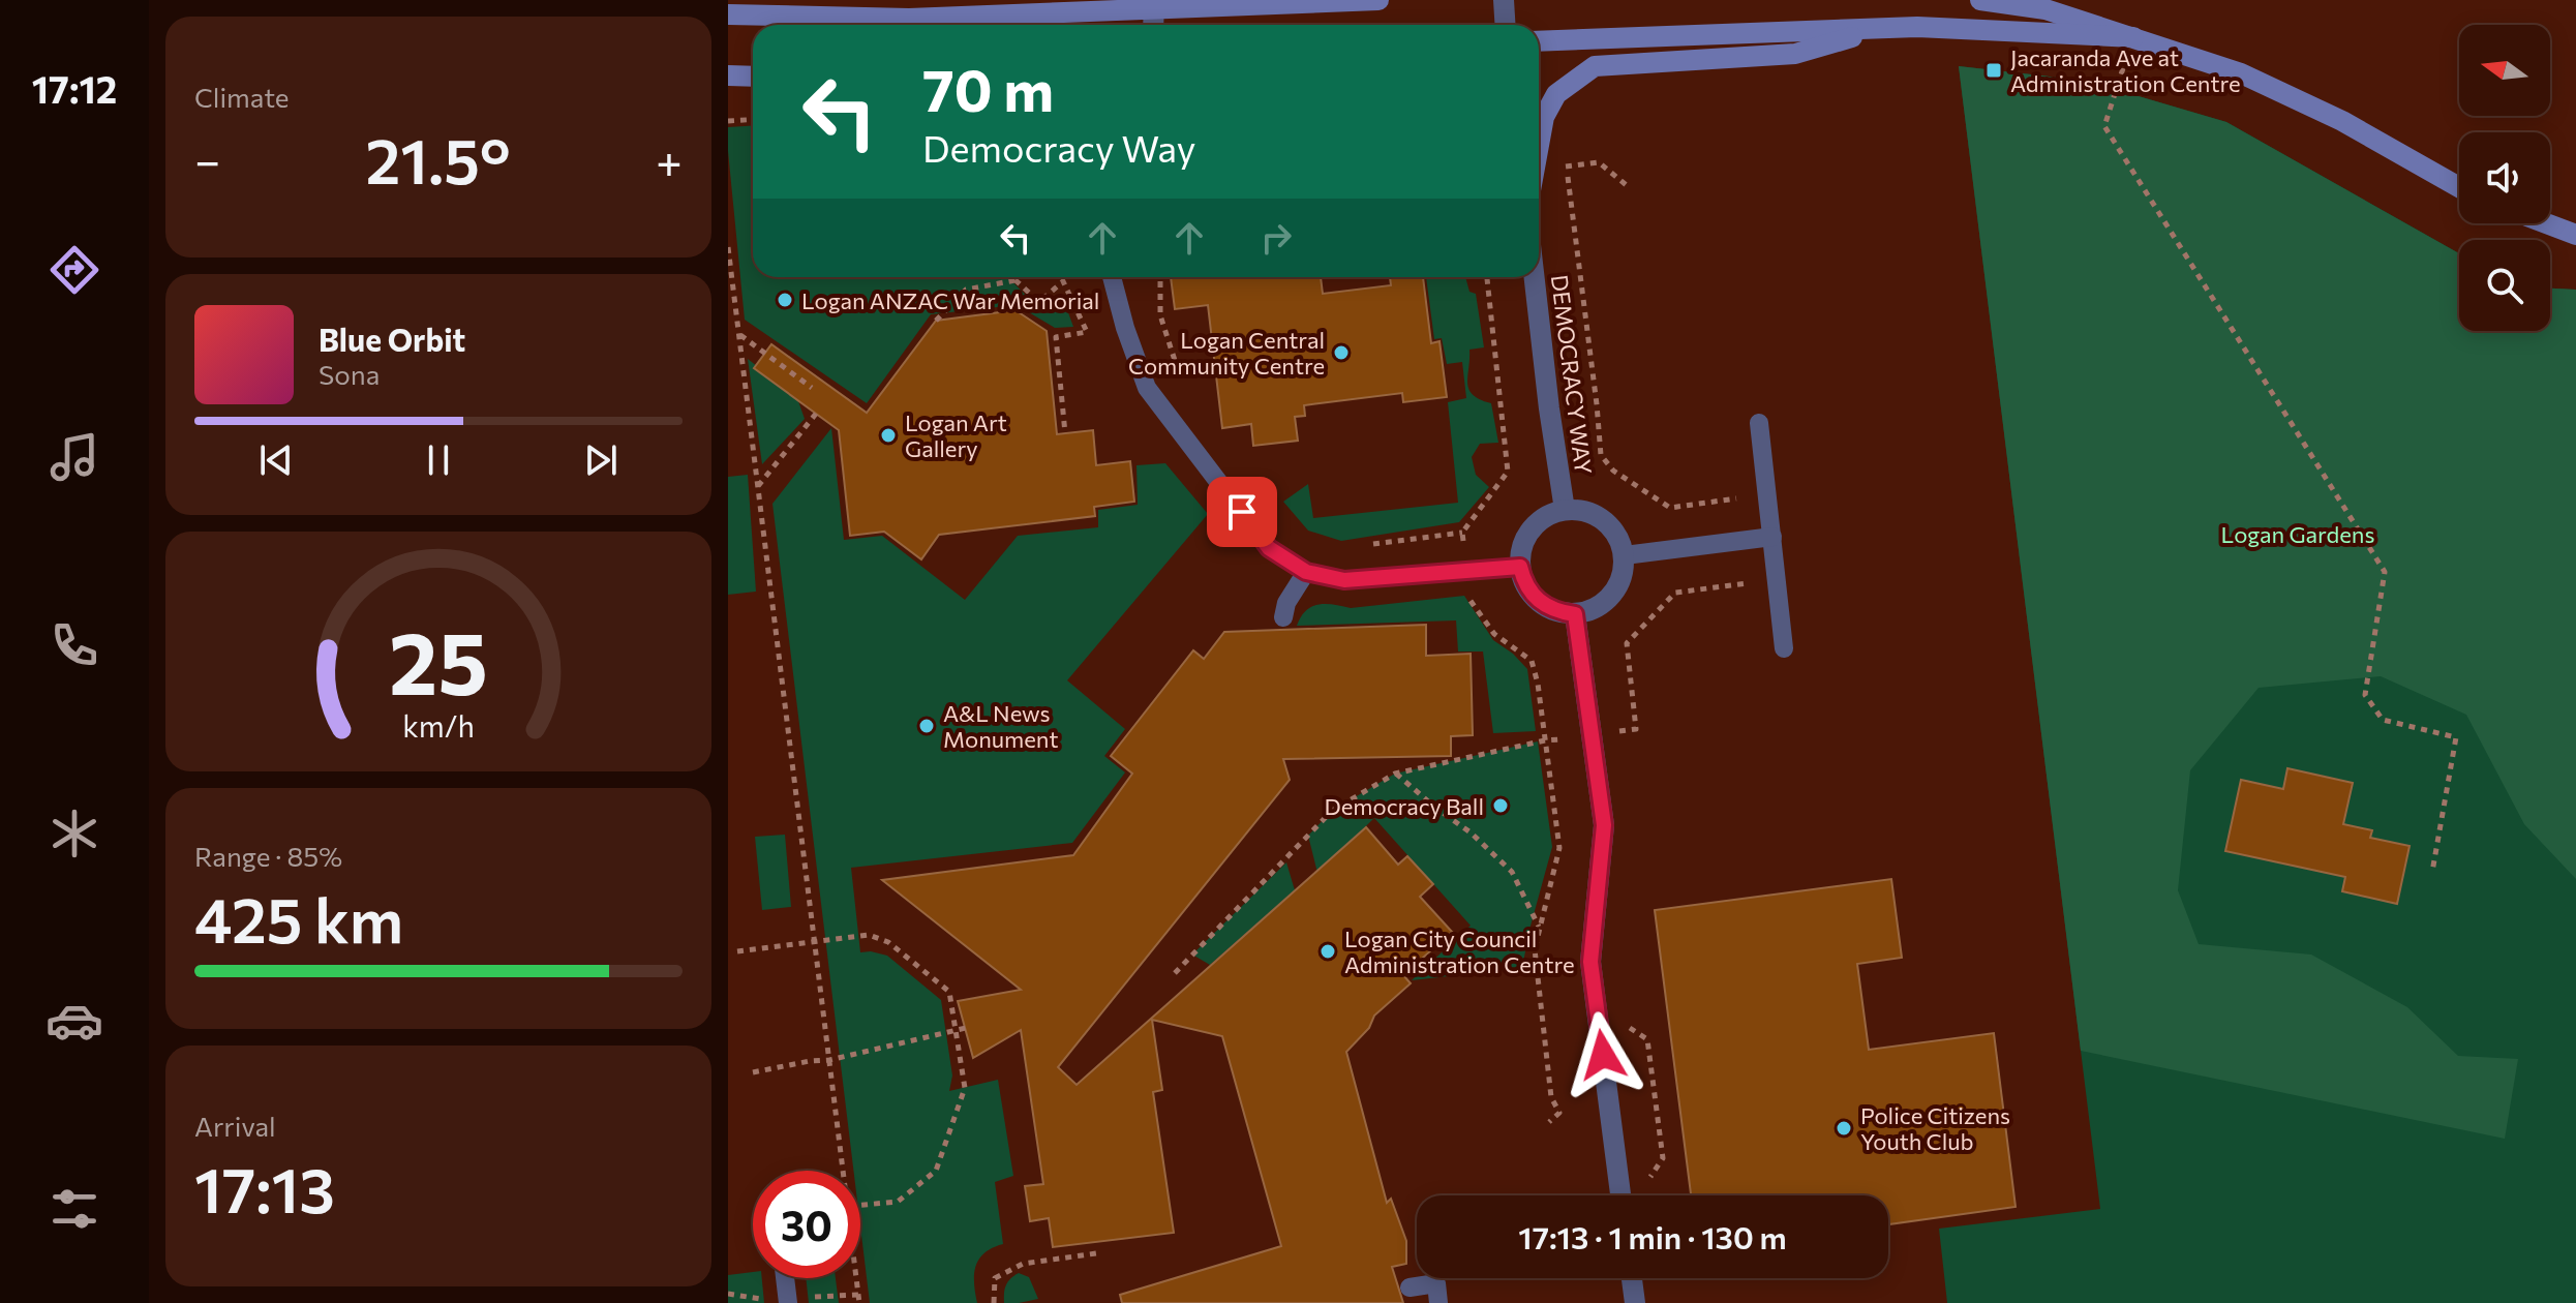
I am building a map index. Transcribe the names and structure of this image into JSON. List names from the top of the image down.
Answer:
{
  "streets": {
    "street": ["DEMOCRACY WAY"]
  },
  "parks": ["Logan Gardens"],
  "places": {
    "transit": ["Jacaranda Ave at Administration Centre"],
    "other": [
      "Logan ANZAC War Memorial",
      "Logan Central Community Centre",
      "Logan Art Gallery",
      "A&L News Monument",
      "Democracy Ball",
      "Logan City Council Administration Centre",
      "Police Citizens Youth Club"
    ]
  },
  "north": "left",
  "page": {
    "tabs": "17:12",
    "tile": [
      "Climate",
      ["Range · 85%", "425 km"],
      ["Arrival", "17:13"]
    ],
    "turn": ["70 m", "Democracy Way"],
    "heat": ["−", "21.5°", "+"],
    "song": ["Blue Orbit", "Sona"],
    "limit": "30",
    "trip": "17:13 · 1 min · 130 m",
    "gauge": ["25", "km/h"]
  }
}
